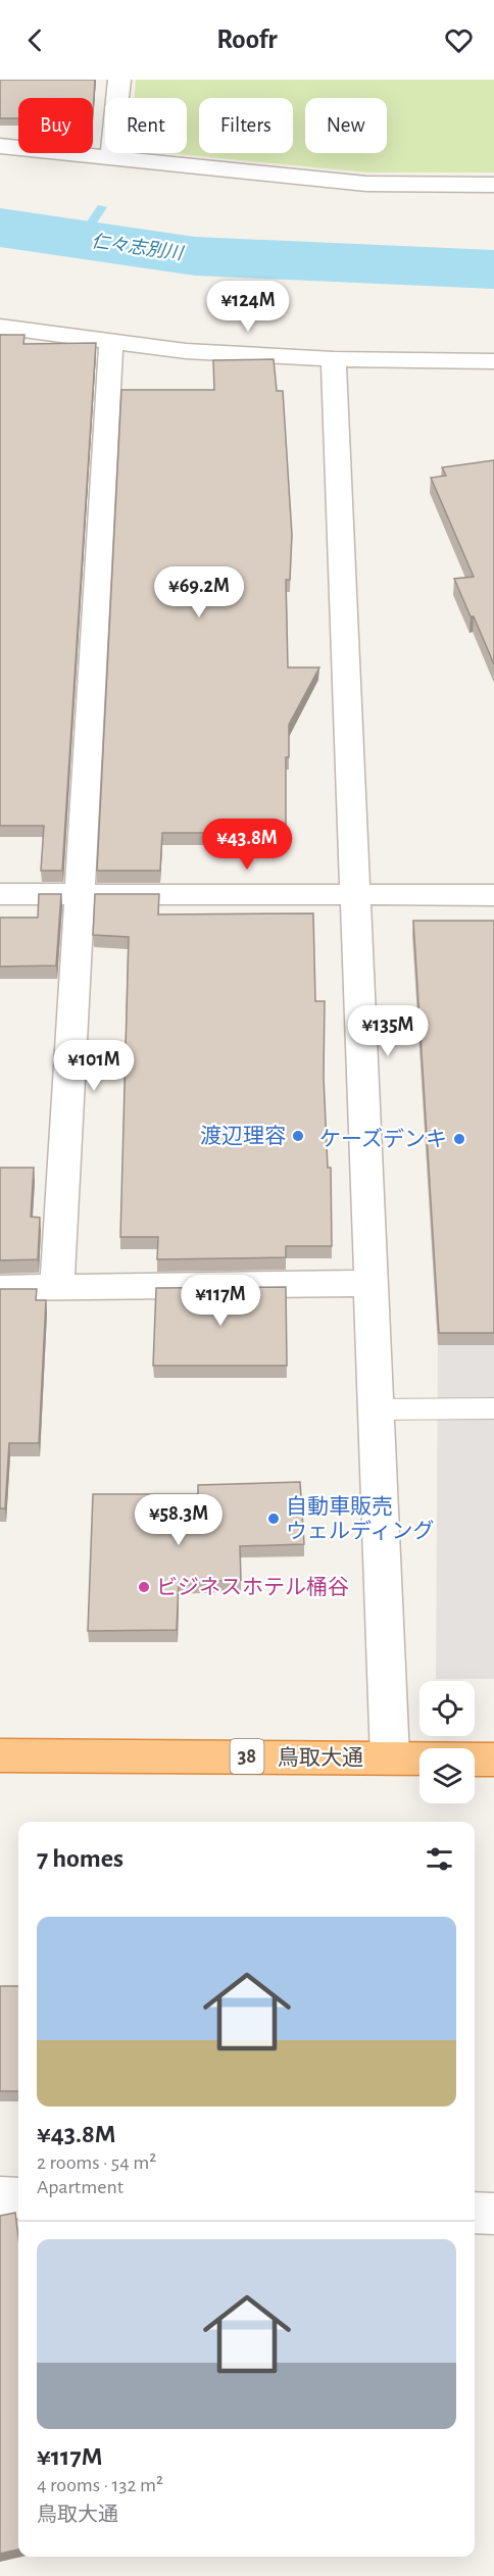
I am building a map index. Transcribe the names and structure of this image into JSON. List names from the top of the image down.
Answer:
{
  "streets": {
    "highway": ["38", "鳥取大通"]
  },
  "water": ["仁々志別川"],
  "places": [
    "渡辺理容",
    "ケーズデンキ",
    "自動車販売 ウェルディング",
    "ビジネスホテル桶谷"
  ],
  "page": {
    "header": "Roofr",
    "chip": [
      "Buy",
      "Rent",
      "Filters",
      "New"
    ],
    "price": [
      "¥124M",
      "¥69.2M",
      "¥43.8M",
      "¥135M",
      "¥101M",
      "¥117M",
      "¥58.3M"
    ],
    "heading": "7 homes",
    "list": [
      {
        "name": "¥43.8M",
        "note": "2 rooms · 54 m² · Apartment"
      },
      {
        "name": "¥117M",
        "note": "4 rooms · 132 m² · 鳥取大通"
      }
    ]
  }
}
